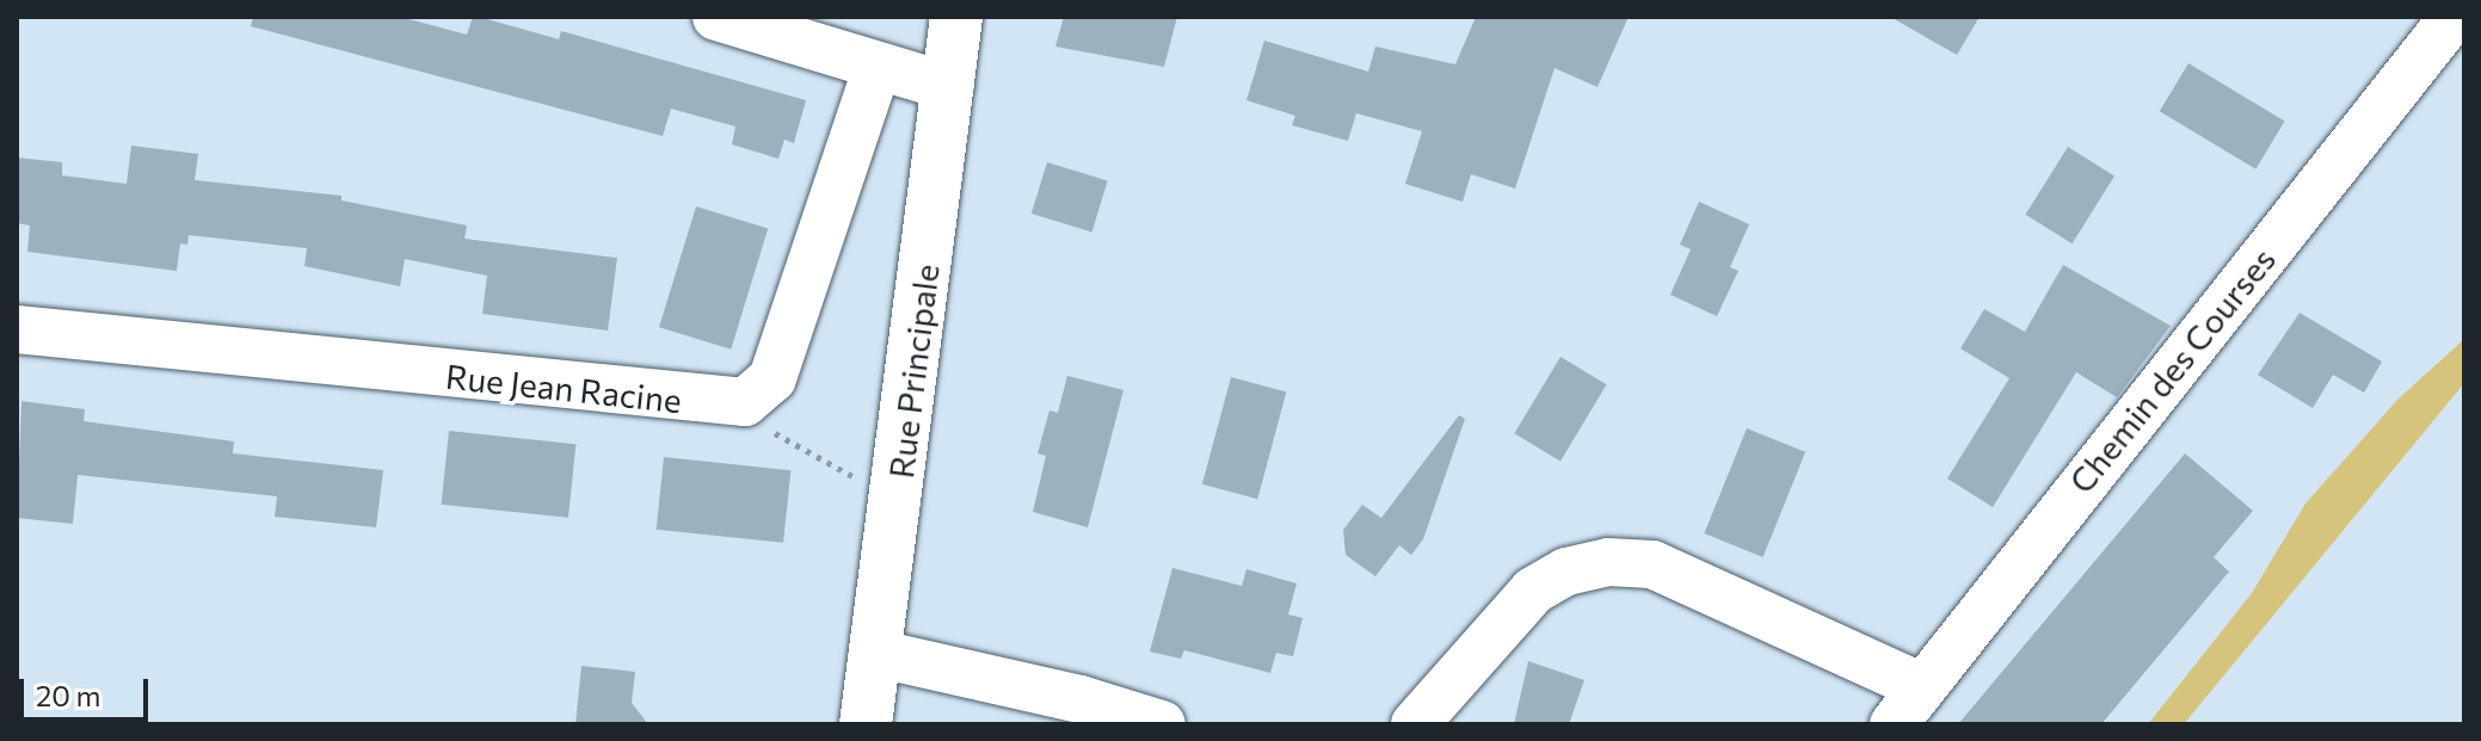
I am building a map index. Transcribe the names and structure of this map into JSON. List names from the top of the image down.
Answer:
{
  "streets": {
    "street": ["Chemin des Courses", "Rue Principale", "Rue Jean Racine"]
  },
  "scale_bar": "20 m"
}
